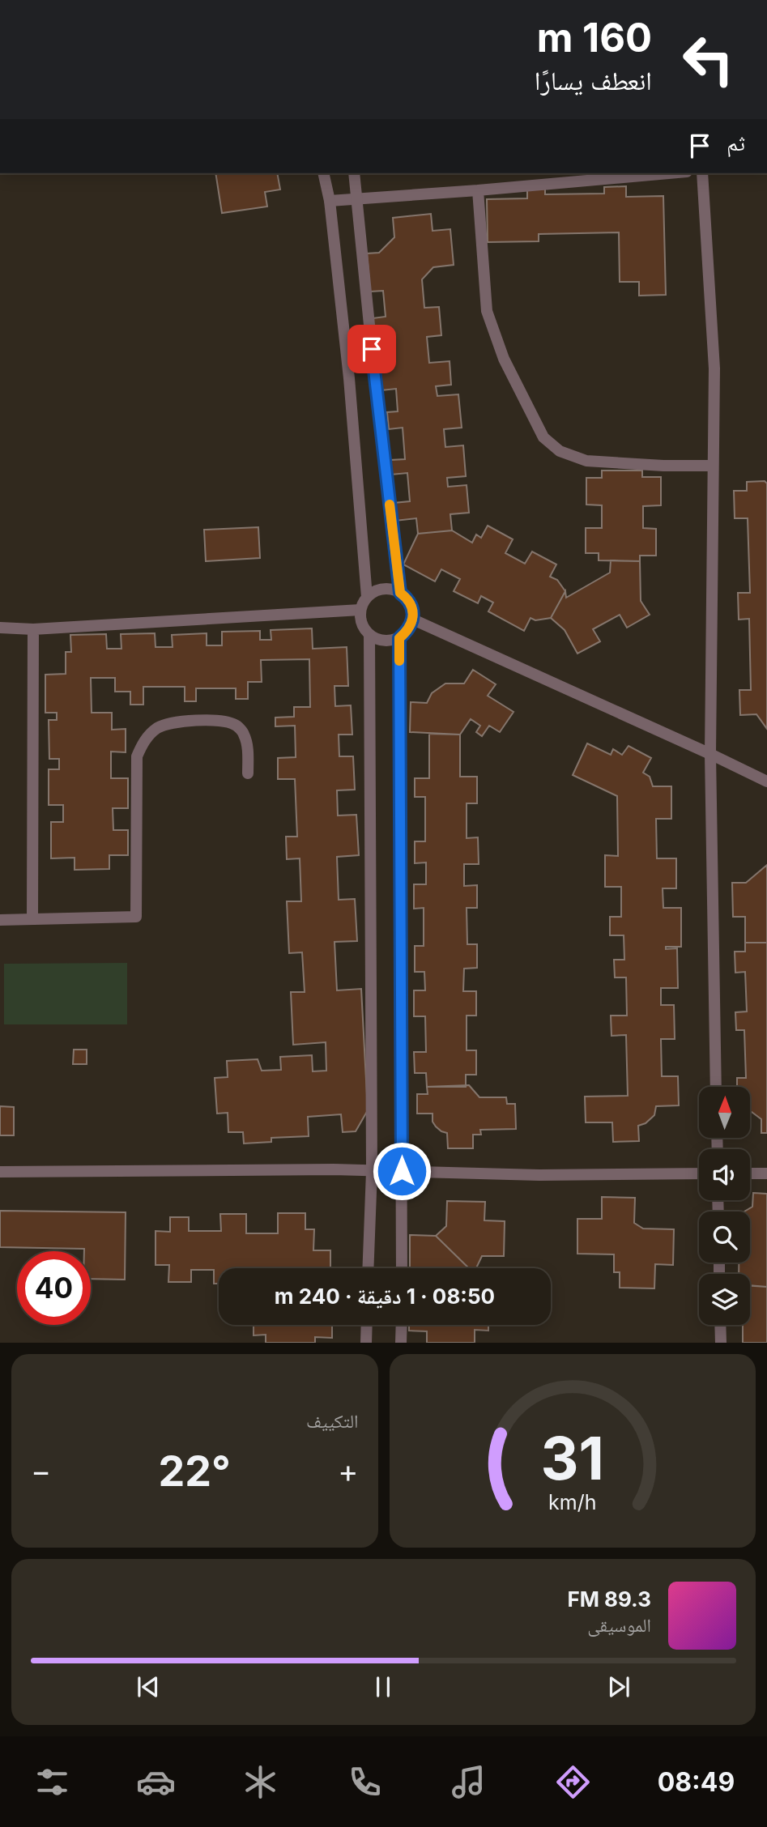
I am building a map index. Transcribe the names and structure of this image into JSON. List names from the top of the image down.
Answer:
{
  "north": "top",
  "page": {
    "turn": ["160 m", "انعطف يسارًا"],
    "then": "ثم",
    "limit": "40",
    "trip": "08:50 · 1 دقيقة · 240 m",
    "tile": "التكييف",
    "heat": ["−", "22°", "+"],
    "song": ["89.3 FM", "الموسيقى"],
    "tabs": "08:49",
    "gauge": ["31", "km/h"]
  }
}
